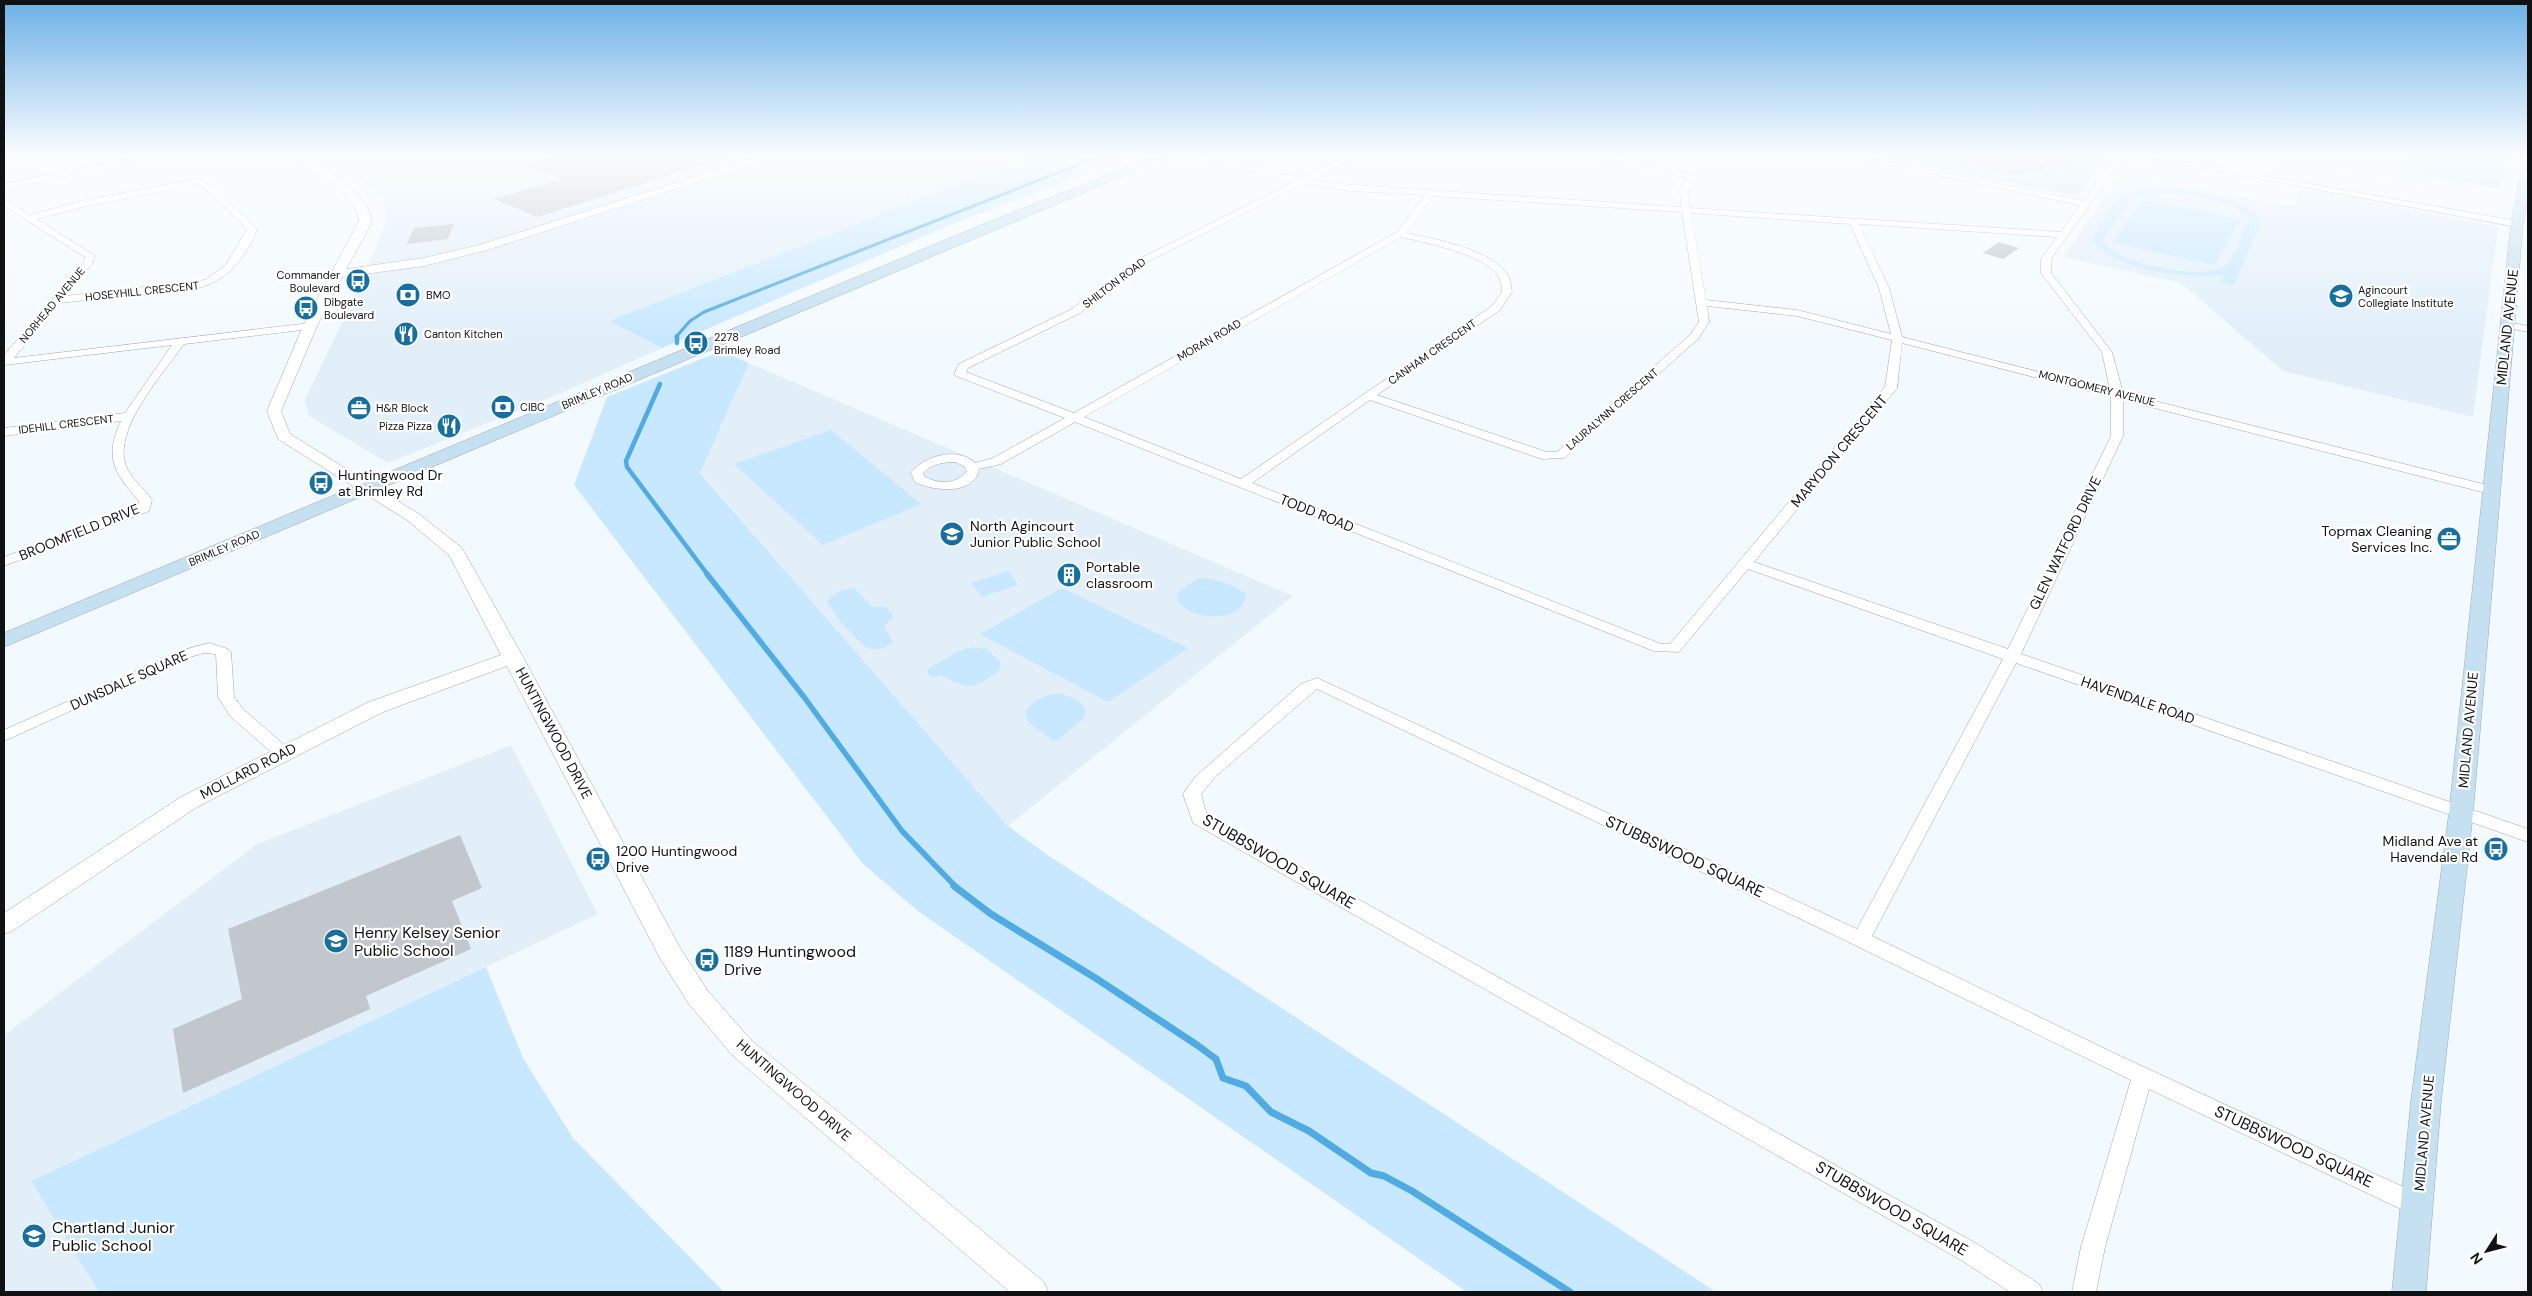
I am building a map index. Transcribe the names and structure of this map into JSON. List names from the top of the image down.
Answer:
{
  "streets": {
    "main road": ["MIDLAND AVENUE", "BRIMLEY ROAD"],
    "street": [
      "SHILTON ROAD",
      "HOSEYHILL CRESCENT",
      "NORHEAD AVENUE",
      "MORAN ROAD",
      "CANHAM CRESCENT",
      "MONTGOMERY AVENUE",
      "LAURALYNN CRESCENT",
      "IDEHILL CRESCENT",
      "MARYDON CRESCENT",
      "TODD ROAD",
      "BROOMFIELD DRIVE",
      "GLEN WATFORD DRIVE",
      "DUNSDALE SQUARE",
      "HAVENDALE ROAD",
      "HUNTINGWOOD DRIVE",
      "MOLLARD ROAD",
      "STUBBSWOOD SQUARE"
    ]
  },
  "crossings": [
    ["SHILTON ROAD", "TODD ROAD"],
    ["HOSEYHILL CRESCENT", "NORHEAD AVENUE"],
    ["MIDLAND AVENUE", "MONTGOMERY AVENUE"],
    ["MIDLAND AVENUE", "HAVENDALE ROAD"],
    ["MIDLAND AVENUE", "STUBBSWOOD SQUARE"],
    ["MORAN ROAD", "CANHAM CRESCENT"],
    ["MORAN ROAD", "TODD ROAD"],
    ["CANHAM CRESCENT", "LAURALYNN CRESCENT"],
    ["CANHAM CRESCENT", "TODD ROAD"],
    ["MONTGOMERY AVENUE", "LAURALYNN CRESCENT"],
    ["MONTGOMERY AVENUE", "MARYDON CRESCENT"],
    ["MONTGOMERY AVENUE", "GLEN WATFORD DRIVE"],
    ["BRIMLEY ROAD", "HUNTINGWOOD DRIVE"],
    ["IDEHILL CRESCENT", "BROOMFIELD DRIVE"],
    ["MARYDON CRESCENT", "TODD ROAD"],
    ["MARYDON CRESCENT", "HAVENDALE ROAD"],
    ["GLEN WATFORD DRIVE", "HAVENDALE ROAD"],
    ["GLEN WATFORD DRIVE", "STUBBSWOOD SQUARE"],
    ["DUNSDALE SQUARE", "MOLLARD ROAD"],
    ["HUNTINGWOOD DRIVE", "MOLLARD ROAD"]
  ],
  "places": {
    "bus stop": [
      "Commander Boulevard",
      "Dibgate Boulevard",
      "2278 Brimley Road",
      "Huntingwood Dr at Brimley Rd",
      "Midland Ave at Havendale Rd",
      "1200 Huntingwood Drive",
      "1189 Huntingwood Drive"
    ],
    "bank": ["BMO", "CIBC"],
    "school or university": [
      "Agincourt Collegiate Institute",
      "North Agincourt Junior Public School",
      "Henry Kelsey Senior Public School",
      "Chartland Junior Public School"
    ],
    "restaurant": ["Canton Kitchen", "Pizza Pizza"],
    "office": ["H&R Block", "Topmax Cleaning Services Inc."],
    "building": ["Portable classroom"]
  },
  "north": "bottom left"
}
